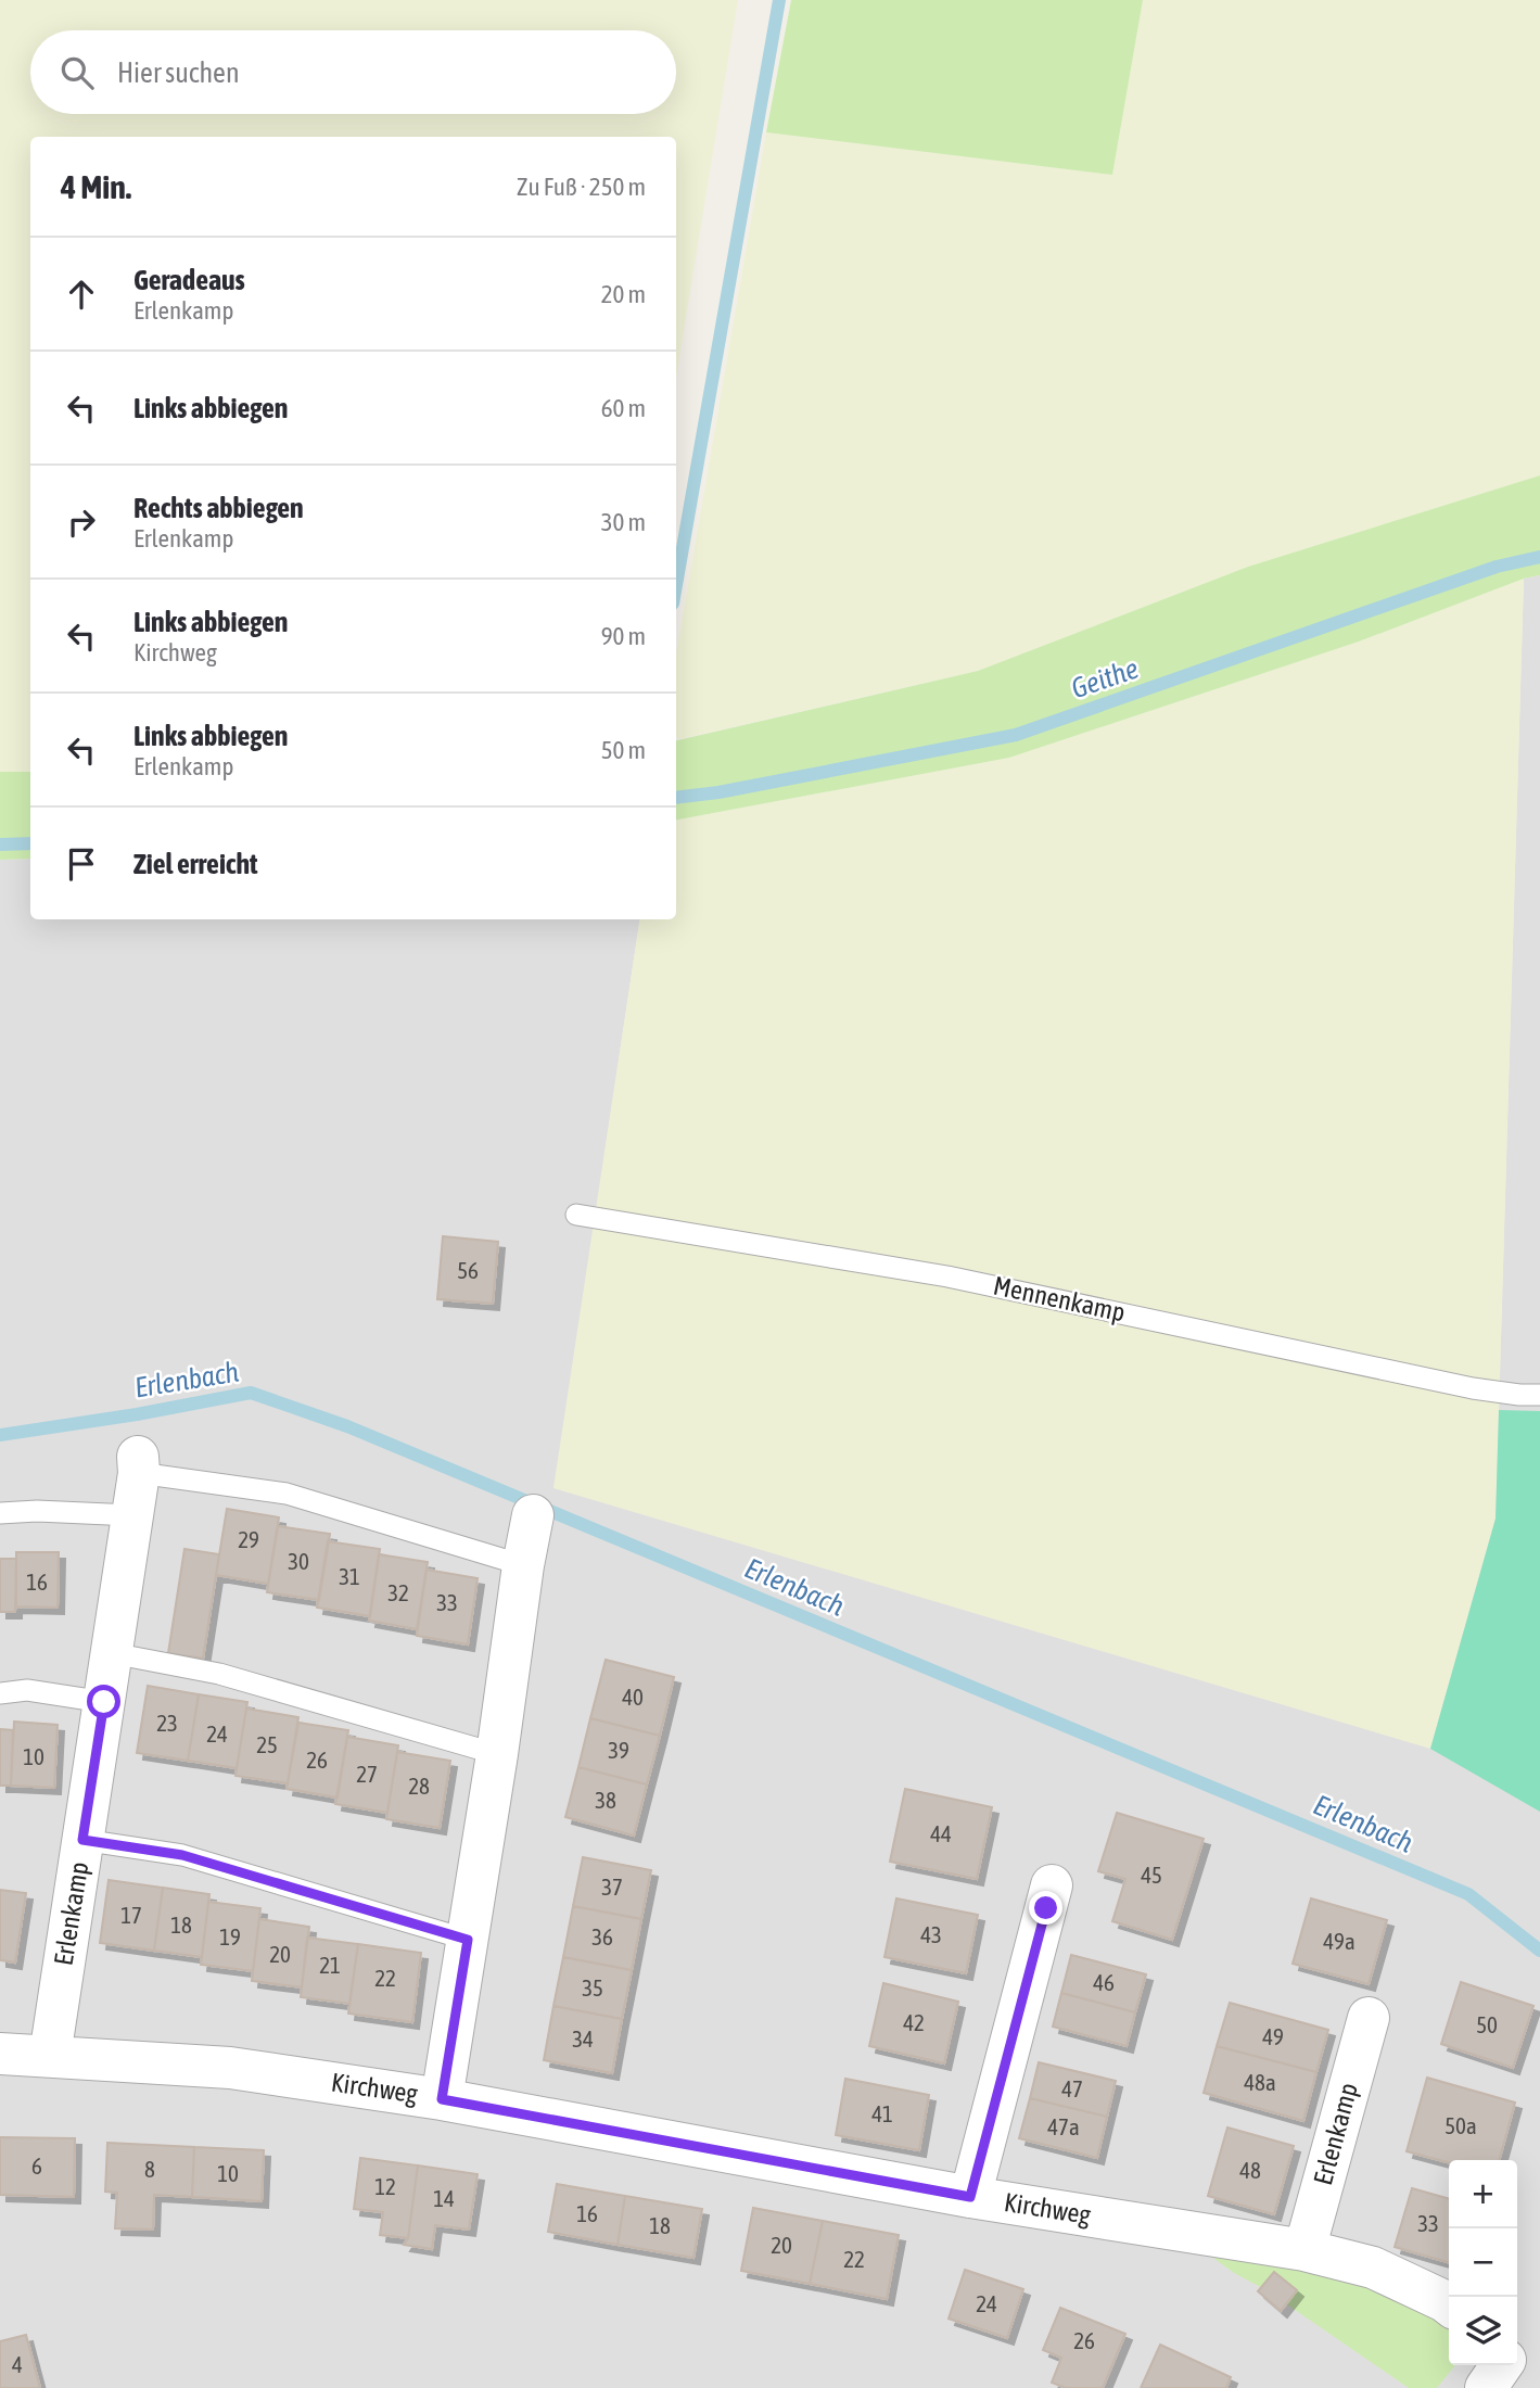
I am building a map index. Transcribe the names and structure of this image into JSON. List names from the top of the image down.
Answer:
{
  "streets": {
    "street": ["Erlenkamp", "Kirchweg"],
    "lane": ["Mennenkamp"]
  },
  "crossings": [
    ["Erlenkamp", "Kirchweg"]
  ],
  "water": ["Geithe", "Erlenbach"],
  "house_numbers": [
    "56",
    "29",
    "30",
    "31",
    "16",
    "32",
    "33",
    "40",
    "23",
    "24",
    "25",
    "39",
    "10",
    "26",
    "27",
    "28",
    "38",
    "44",
    "45",
    "37",
    "17",
    "18",
    "43",
    "19",
    "36",
    "49a",
    "20",
    "21",
    "22",
    "46",
    "35",
    "42",
    "50",
    "49",
    "34",
    "48a",
    "47",
    "41",
    "50a",
    "47a",
    "6",
    "8",
    "48",
    "10",
    "12",
    "14",
    "16",
    "33",
    "18",
    "20",
    "22",
    "24",
    "26",
    "4"
  ],
  "page": {
    "search": "Hier suchen",
    "heading": ["4 Min.", "Zu Fuß · 250 m"],
    "list": [
      ["Geradeaus", "Erlenkamp", "20 m"],
      ["Links abbiegen", "60 m"],
      ["Rechts abbiegen", "Erlenkamp", "30 m"],
      ["Links abbiegen", "Kirchweg", "90 m"],
      ["Links abbiegen", "Erlenkamp", "50 m"],
      "Ziel erreicht"
    ],
    "map_buttons": ["+", "−"]
  }
}
